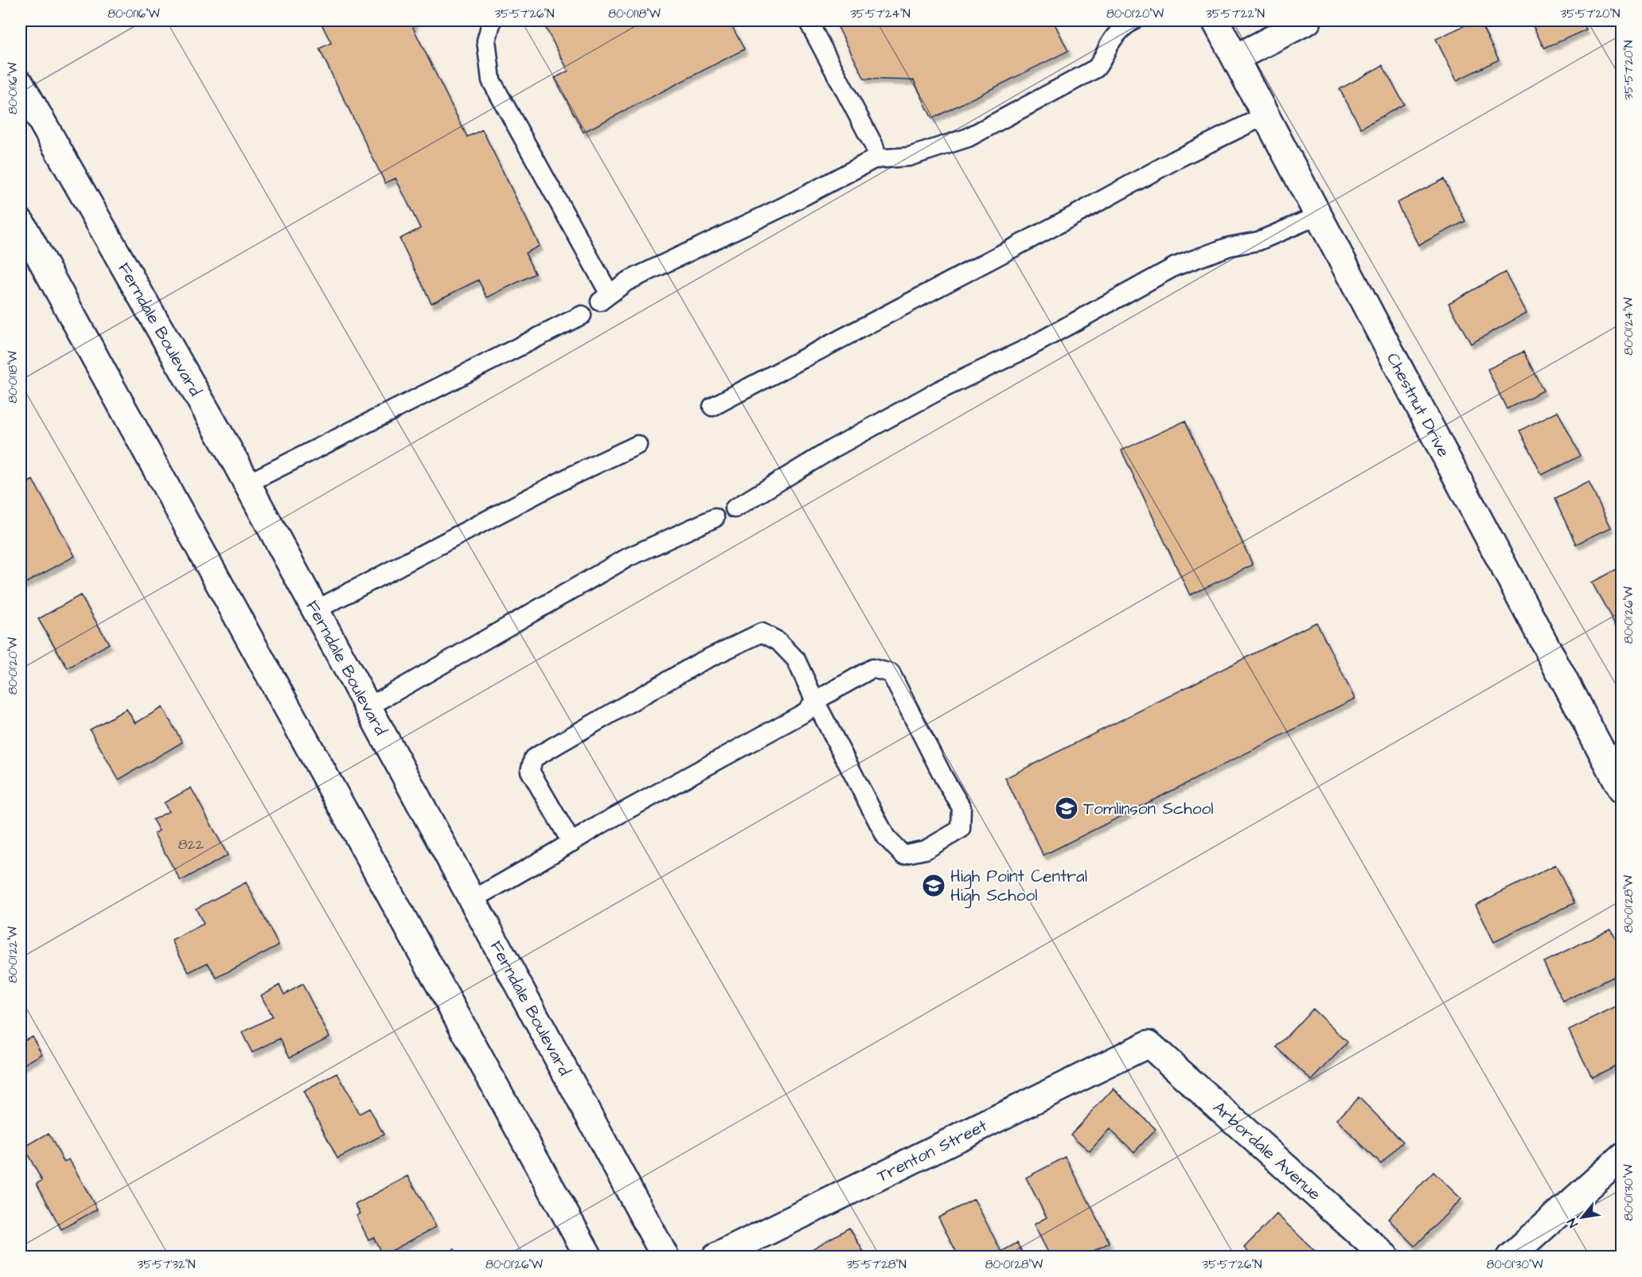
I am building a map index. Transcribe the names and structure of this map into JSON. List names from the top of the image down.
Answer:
{
  "streets": {
    "street": [
      "Ferndale Boulevard",
      "Chestnut Drive",
      "Trenton Street",
      "Arbordale Avenue"
    ]
  },
  "crossings": [
    ["Trenton Street", "Arbordale Avenue"]
  ],
  "places": {
    "school or university": ["Tomlinson School", "High Point Central High School"]
  },
  "house_numbers": ["822"],
  "north": "bottom left",
  "coordinates": [
    "80°01'16\"W",
    "35°57'26\"N",
    "80°01'18\"W",
    "35°57'24\"N",
    "80°01'20\"W",
    "35°57'22\"N",
    "35°57'20\"N",
    "80°01'24\"W",
    "80°01'26\"W",
    "80°01'28\"W",
    "80°01'22\"W",
    "80°01'30\"W",
    "35°57'32\"N",
    "35°57'28\"N"
  ]
}
